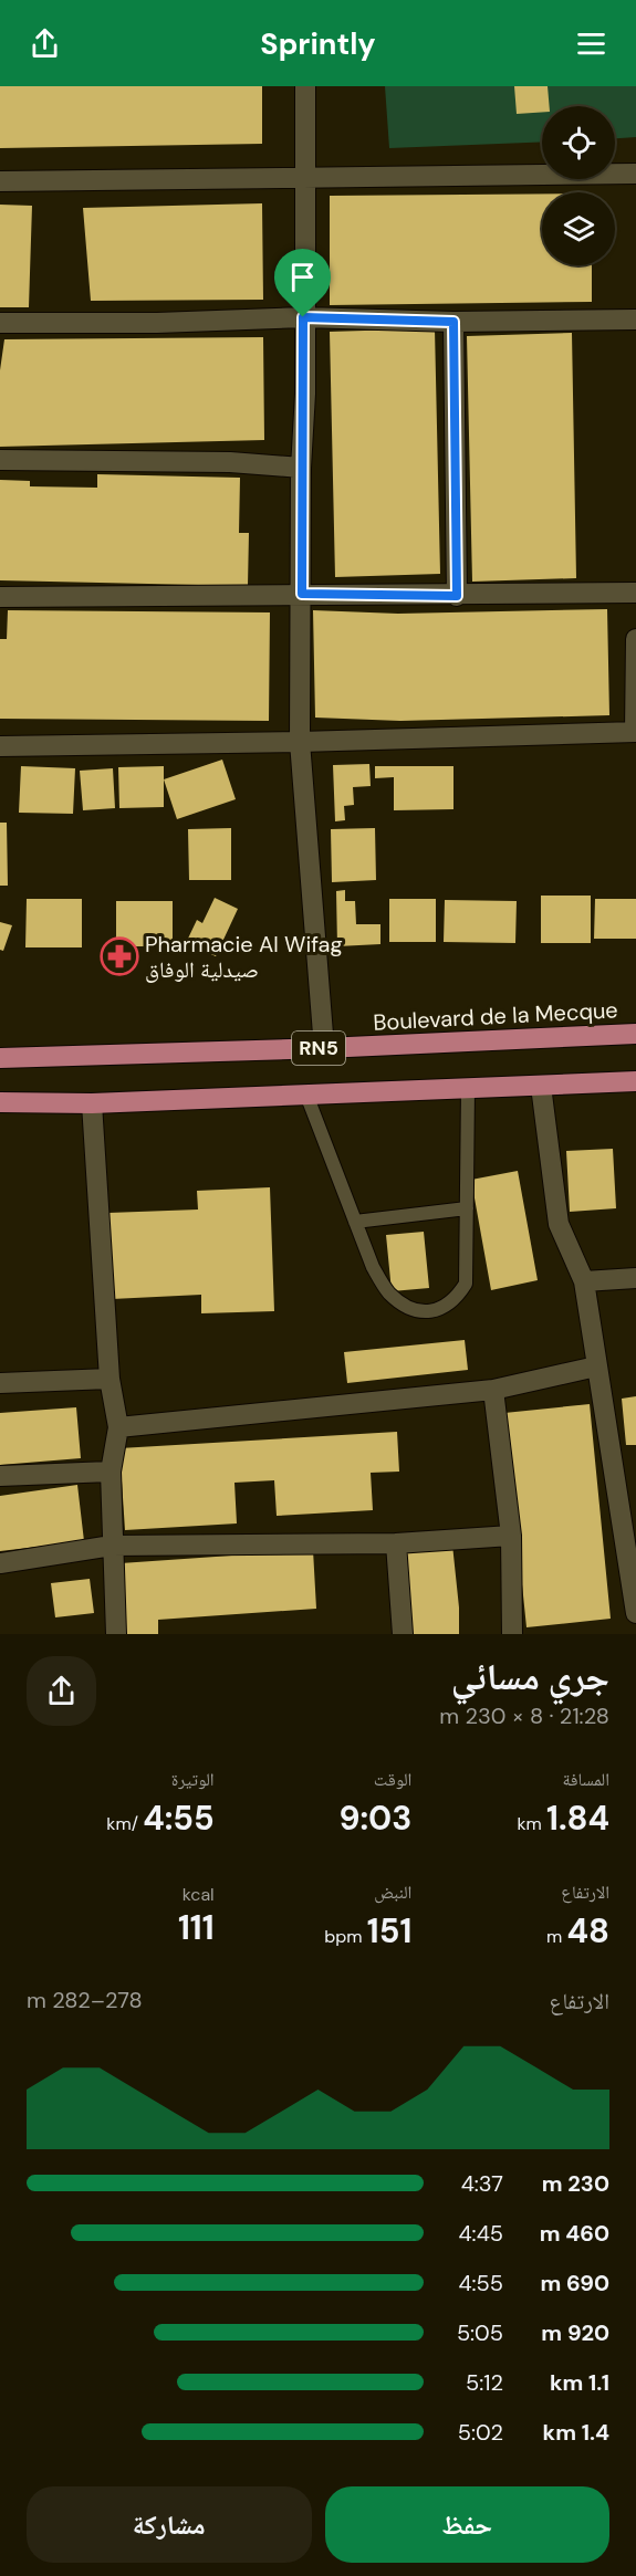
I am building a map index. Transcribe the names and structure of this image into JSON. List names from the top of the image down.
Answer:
{
  "streets": {
    "main road": ["Boulevard de la Mecque", "RN5"]
  },
  "places": {
    "pharmacy": ["Pharmacie Al Wifag صيدلية الوفاق"]
  },
  "page": {
    "header": "Sprintly",
    "heading": ["جري مسائي", "21:28 · 8 × 230 m"],
    "stats": [
      ["المسافة", "1.84 km"],
      ["الوقت", "9:03"],
      ["الوتيرة", "4:55 /km"],
      ["الارتفاع", "48 m"],
      ["النبض", "151 bpm"],
      ["kcal", "111"]
    ],
    "chart": ["الارتفاع", "278–282 m"],
    "list": [
      {
        "name": "230 m",
        "note": "4:37"
      },
      {
        "name": "460 m",
        "note": "4:45"
      },
      {
        "name": "690 m",
        "note": "4:55"
      },
      {
        "name": "920 m",
        "note": "5:05"
      },
      {
        "name": "1.1 km",
        "note": "5:12"
      },
      {
        "name": "1.4 km",
        "note": "5:02"
      }
    ],
    "buttons": ["حفظ", "مشاركة"]
  }
}
